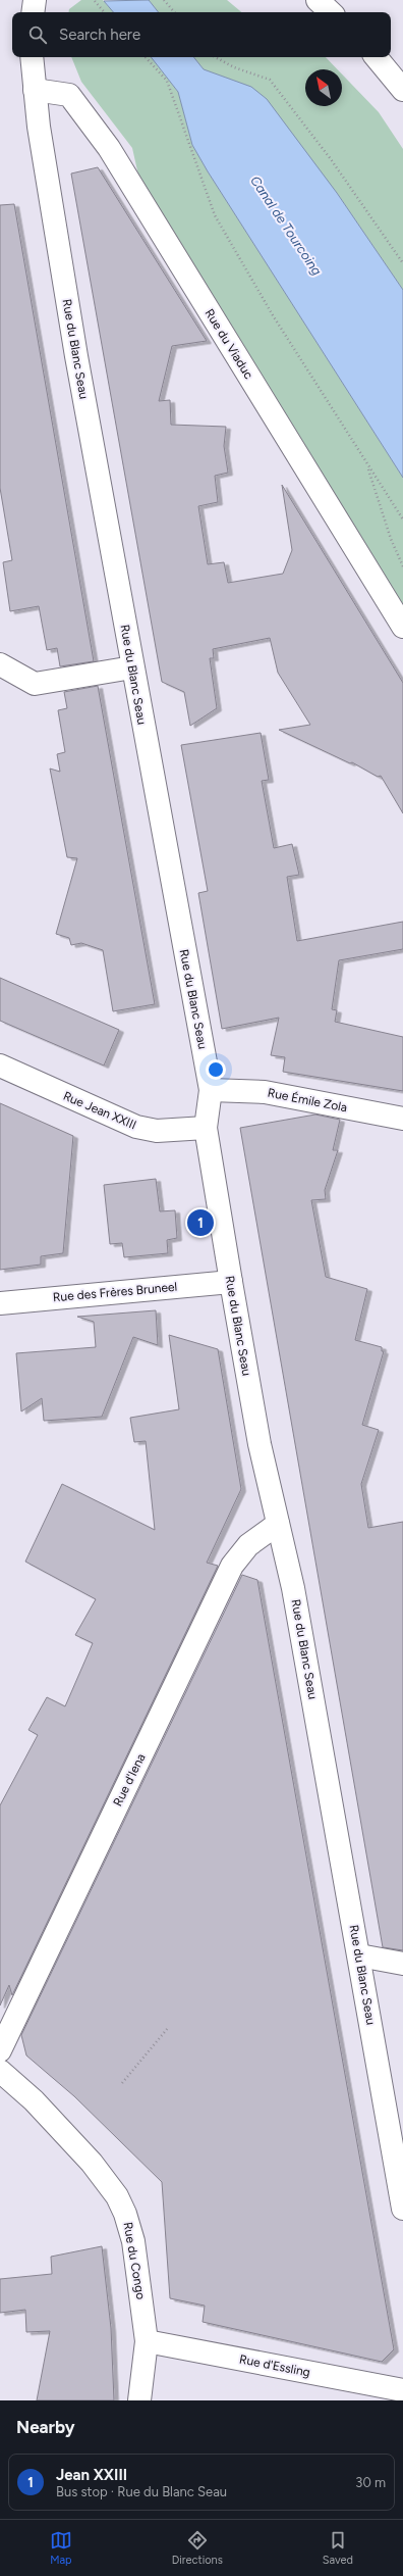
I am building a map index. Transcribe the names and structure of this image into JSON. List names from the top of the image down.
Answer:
{
  "streets": {
    "street": [
      "Rue du Viaduc",
      "Rue du Blanc Seau",
      "Rue Émile Zola",
      "Rue Jean XXIII",
      "Rue des Frères Bruneel",
      "Rue d'Iena",
      "Rue du Congo",
      "Rue d'Essling"
    ]
  },
  "crossings": [
    ["Rue du Viaduc", "Rue du Blanc Seau"],
    ["Rue du Blanc Seau", "Rue Émile Zola"],
    ["Rue du Blanc Seau", "Rue Jean XXIII"],
    ["Rue du Blanc Seau", "Rue des Frères Bruneel"],
    ["Rue du Blanc Seau", "Rue d'Iena"],
    ["Rue du Congo", "Rue d'Essling"]
  ],
  "water": ["Canal de Tourcoing"],
  "north": "top left",
  "page": {
    "search": "Search here",
    "pins": "1",
    "heading": "Nearby",
    "list": [
      {
        "mark": "1",
        "name": "Jean XXIII",
        "note": "Bus stop · Rue du Blanc Seau",
        "value": "30 m"
      }
    ],
    "nav": ["Map", "Directions", "Saved"]
  }
}
